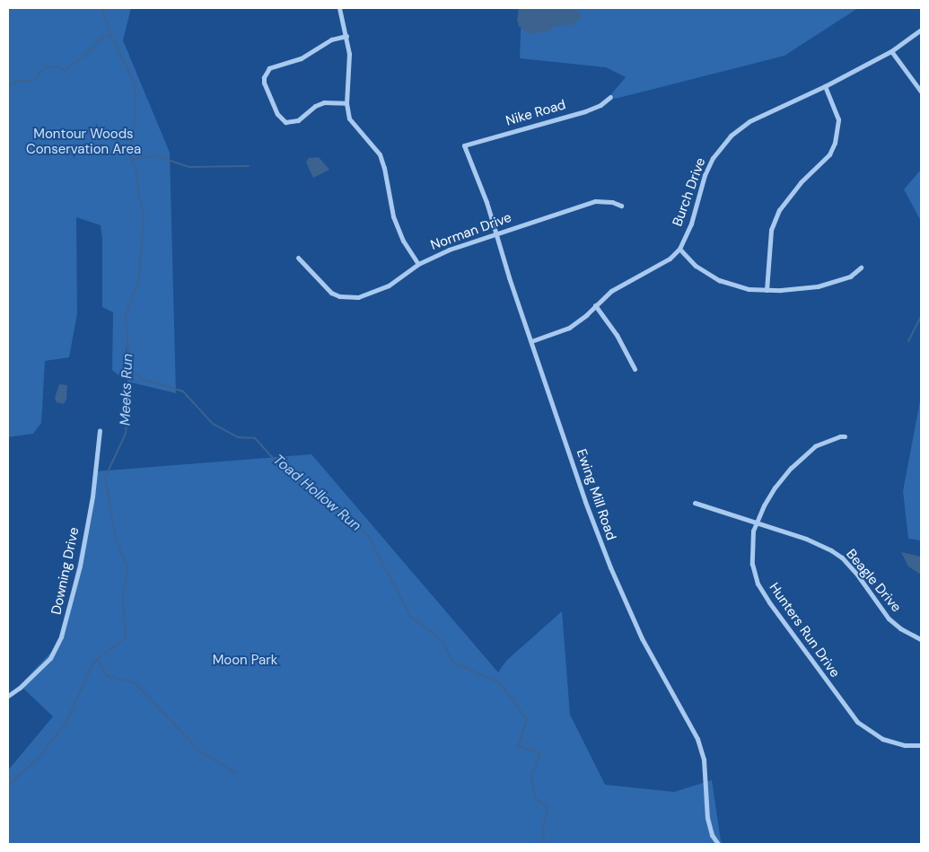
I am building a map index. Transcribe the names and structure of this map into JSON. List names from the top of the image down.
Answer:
{
  "streets": {
    "street": [
      "Nike Road",
      "Burch Drive",
      "Norman Drive",
      "Ewing Mill Road",
      "Downing Drive",
      "Beagle Drive",
      "Hunters Run Drive"
    ]
  },
  "crossings": [
    ["Nike Road", "Ewing Mill Road"],
    ["Burch Drive", "Ewing Mill Road"],
    ["Norman Drive", "Ewing Mill Road"],
    ["Beagle Drive", "Hunters Run Drive"]
  ],
  "water": ["Meeks Run", "Toad Hollow Run"],
  "parks": ["Montour Woods Conservation Area", "Moon Park"]
}
